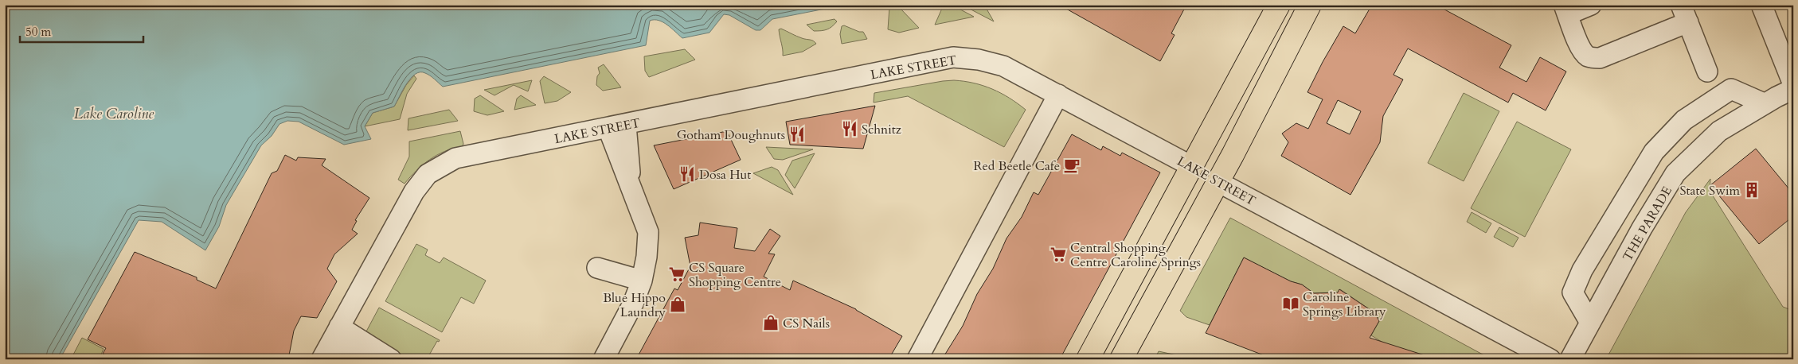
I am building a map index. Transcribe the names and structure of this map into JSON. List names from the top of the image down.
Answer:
{
  "streets": {
    "main road": ["LAKE STREET"],
    "street": ["THE PARADE"]
  },
  "water": ["Lake Caroline"],
  "places": {
    "restaurant": ["Schnitz", "Gotham Doughnuts", "Dosa Hut"],
    "cafe": ["Red Beetle Cafe"],
    "building": ["State Swim"],
    "supermarket": ["Central Shopping Centre Caroline Springs", "CS Square Shopping Centre"],
    "library": ["Caroline Springs Library"],
    "shop": ["Blue Hippo Laundry", "CS Nails"]
  },
  "scale_bar": "50 m"
}
